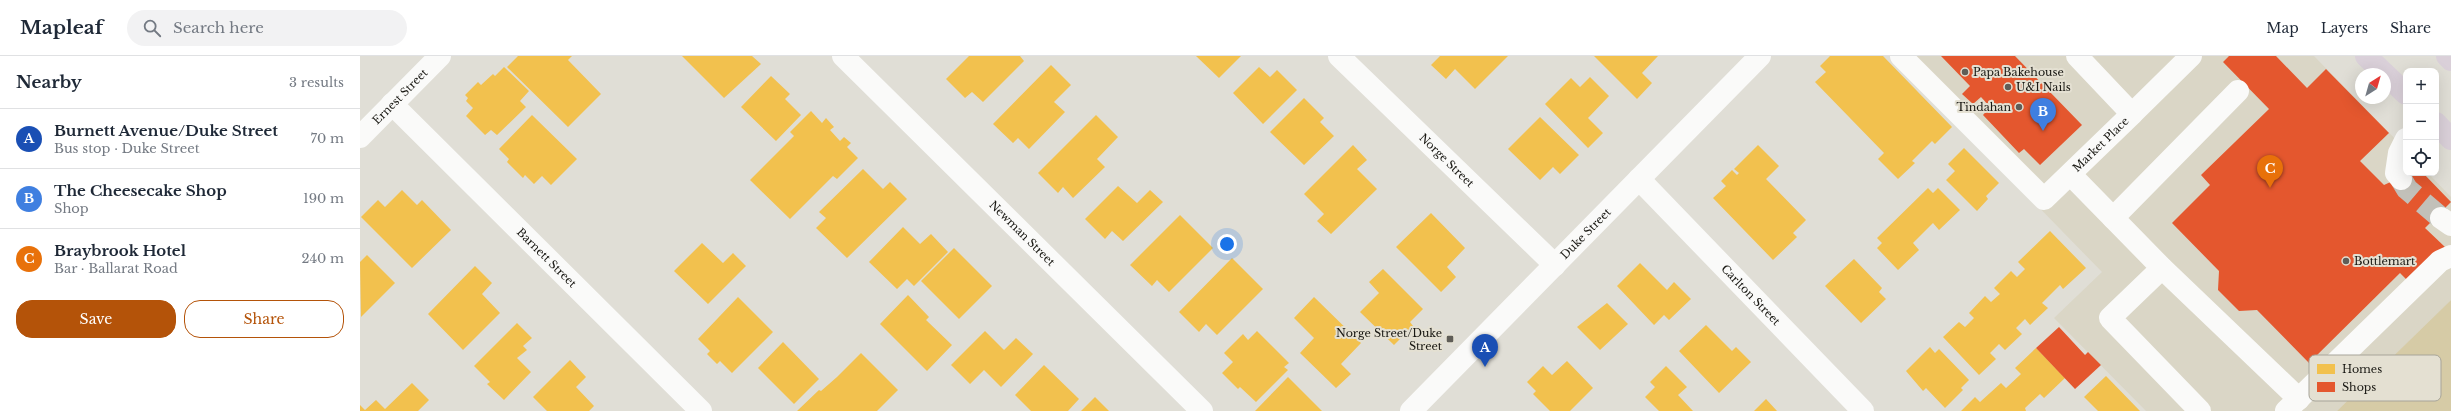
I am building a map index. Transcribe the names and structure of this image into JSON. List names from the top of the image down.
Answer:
{
  "streets": {
    "street": [
      "Ernest Street",
      "Market Place",
      "Norge Street",
      "Duke Street",
      "Newman Street",
      "Barnett Street",
      "Carlton Street"
    ]
  },
  "crossings": [
    ["Ernest Street", "Barnett Street"],
    ["Norge Street", "Duke Street"],
    ["Duke Street", "Carlton Street"]
  ],
  "places": {
    "other": [
      "Papa Bakehouse",
      "U&I Nails",
      "Tindahan",
      "Bottlemart"
    ],
    "transit": ["Norge Street/Duke Street"]
  },
  "legend": ["Homes", "Shops"],
  "north": "top right",
  "page": {
    "header": "Mapleaf",
    "search": "Search here",
    "nav": ["Map", "Layers", "Share"],
    "heading": ["Nearby", "3 results"],
    "map_buttons": ["+", "−"],
    "pins": ["B", "C", "A"],
    "list": [
      {
        "mark": "A",
        "name": "Burnett Avenue/Duke Street",
        "note": "Bus stop · Duke Street",
        "value": "70 m"
      },
      {
        "mark": "B",
        "name": "The Cheesecake Shop",
        "note": "Shop",
        "value": "190 m"
      },
      {
        "mark": "C",
        "name": "Braybrook Hotel",
        "note": "Bar · Ballarat Road",
        "value": "240 m"
      }
    ],
    "buttons": ["Save", "Share"]
  }
}
